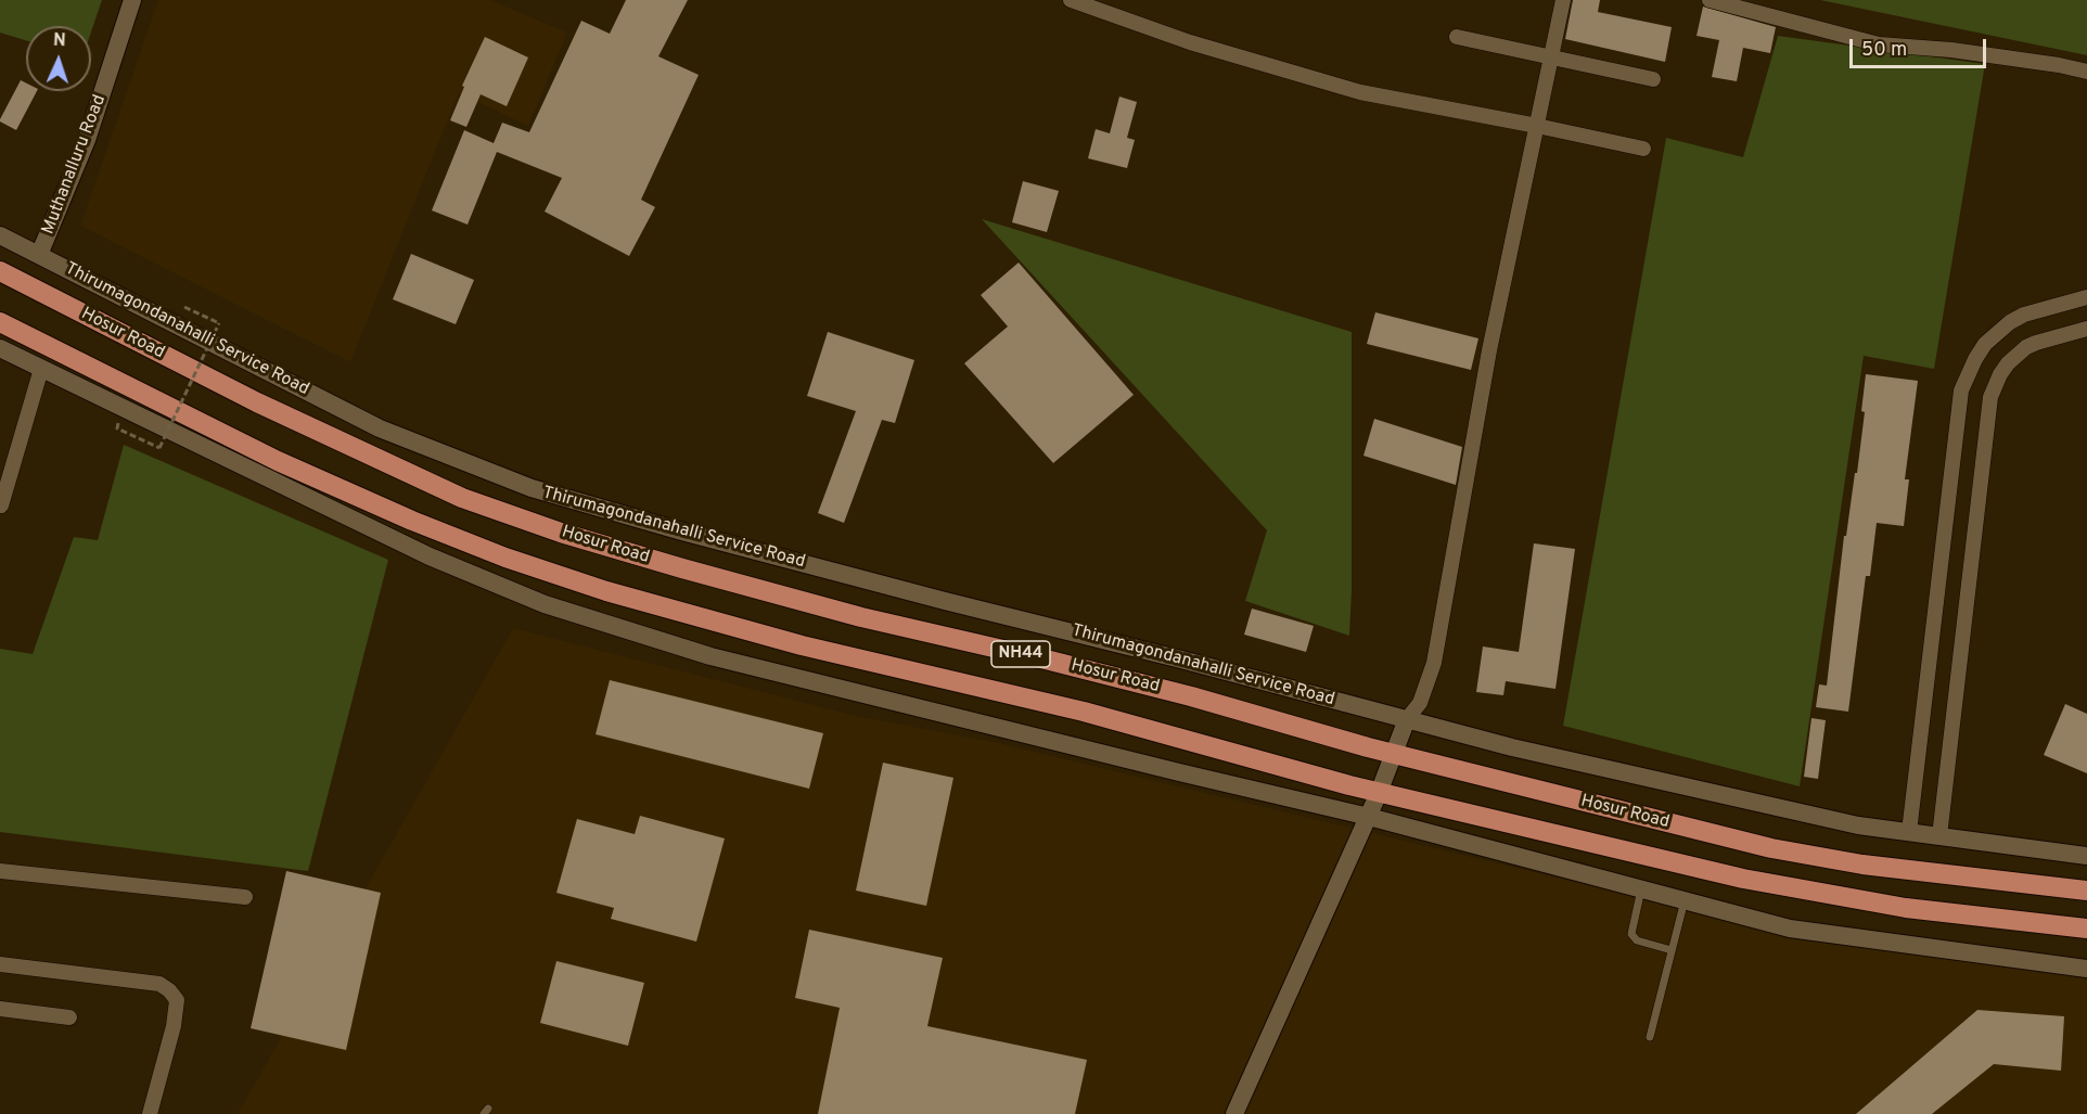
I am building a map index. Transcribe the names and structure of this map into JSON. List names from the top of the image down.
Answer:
{
  "streets": {
    "highway": ["Hosur Road", "NH44"],
    "street": ["Muthanalluru Road", "Thirumagondanahalli Service Road"]
  },
  "crossings": [
    ["Muthanalluru Road", "Thirumagondanahalli Service Road"]
  ],
  "scale_bar": "50 m",
  "north": "top"
}
